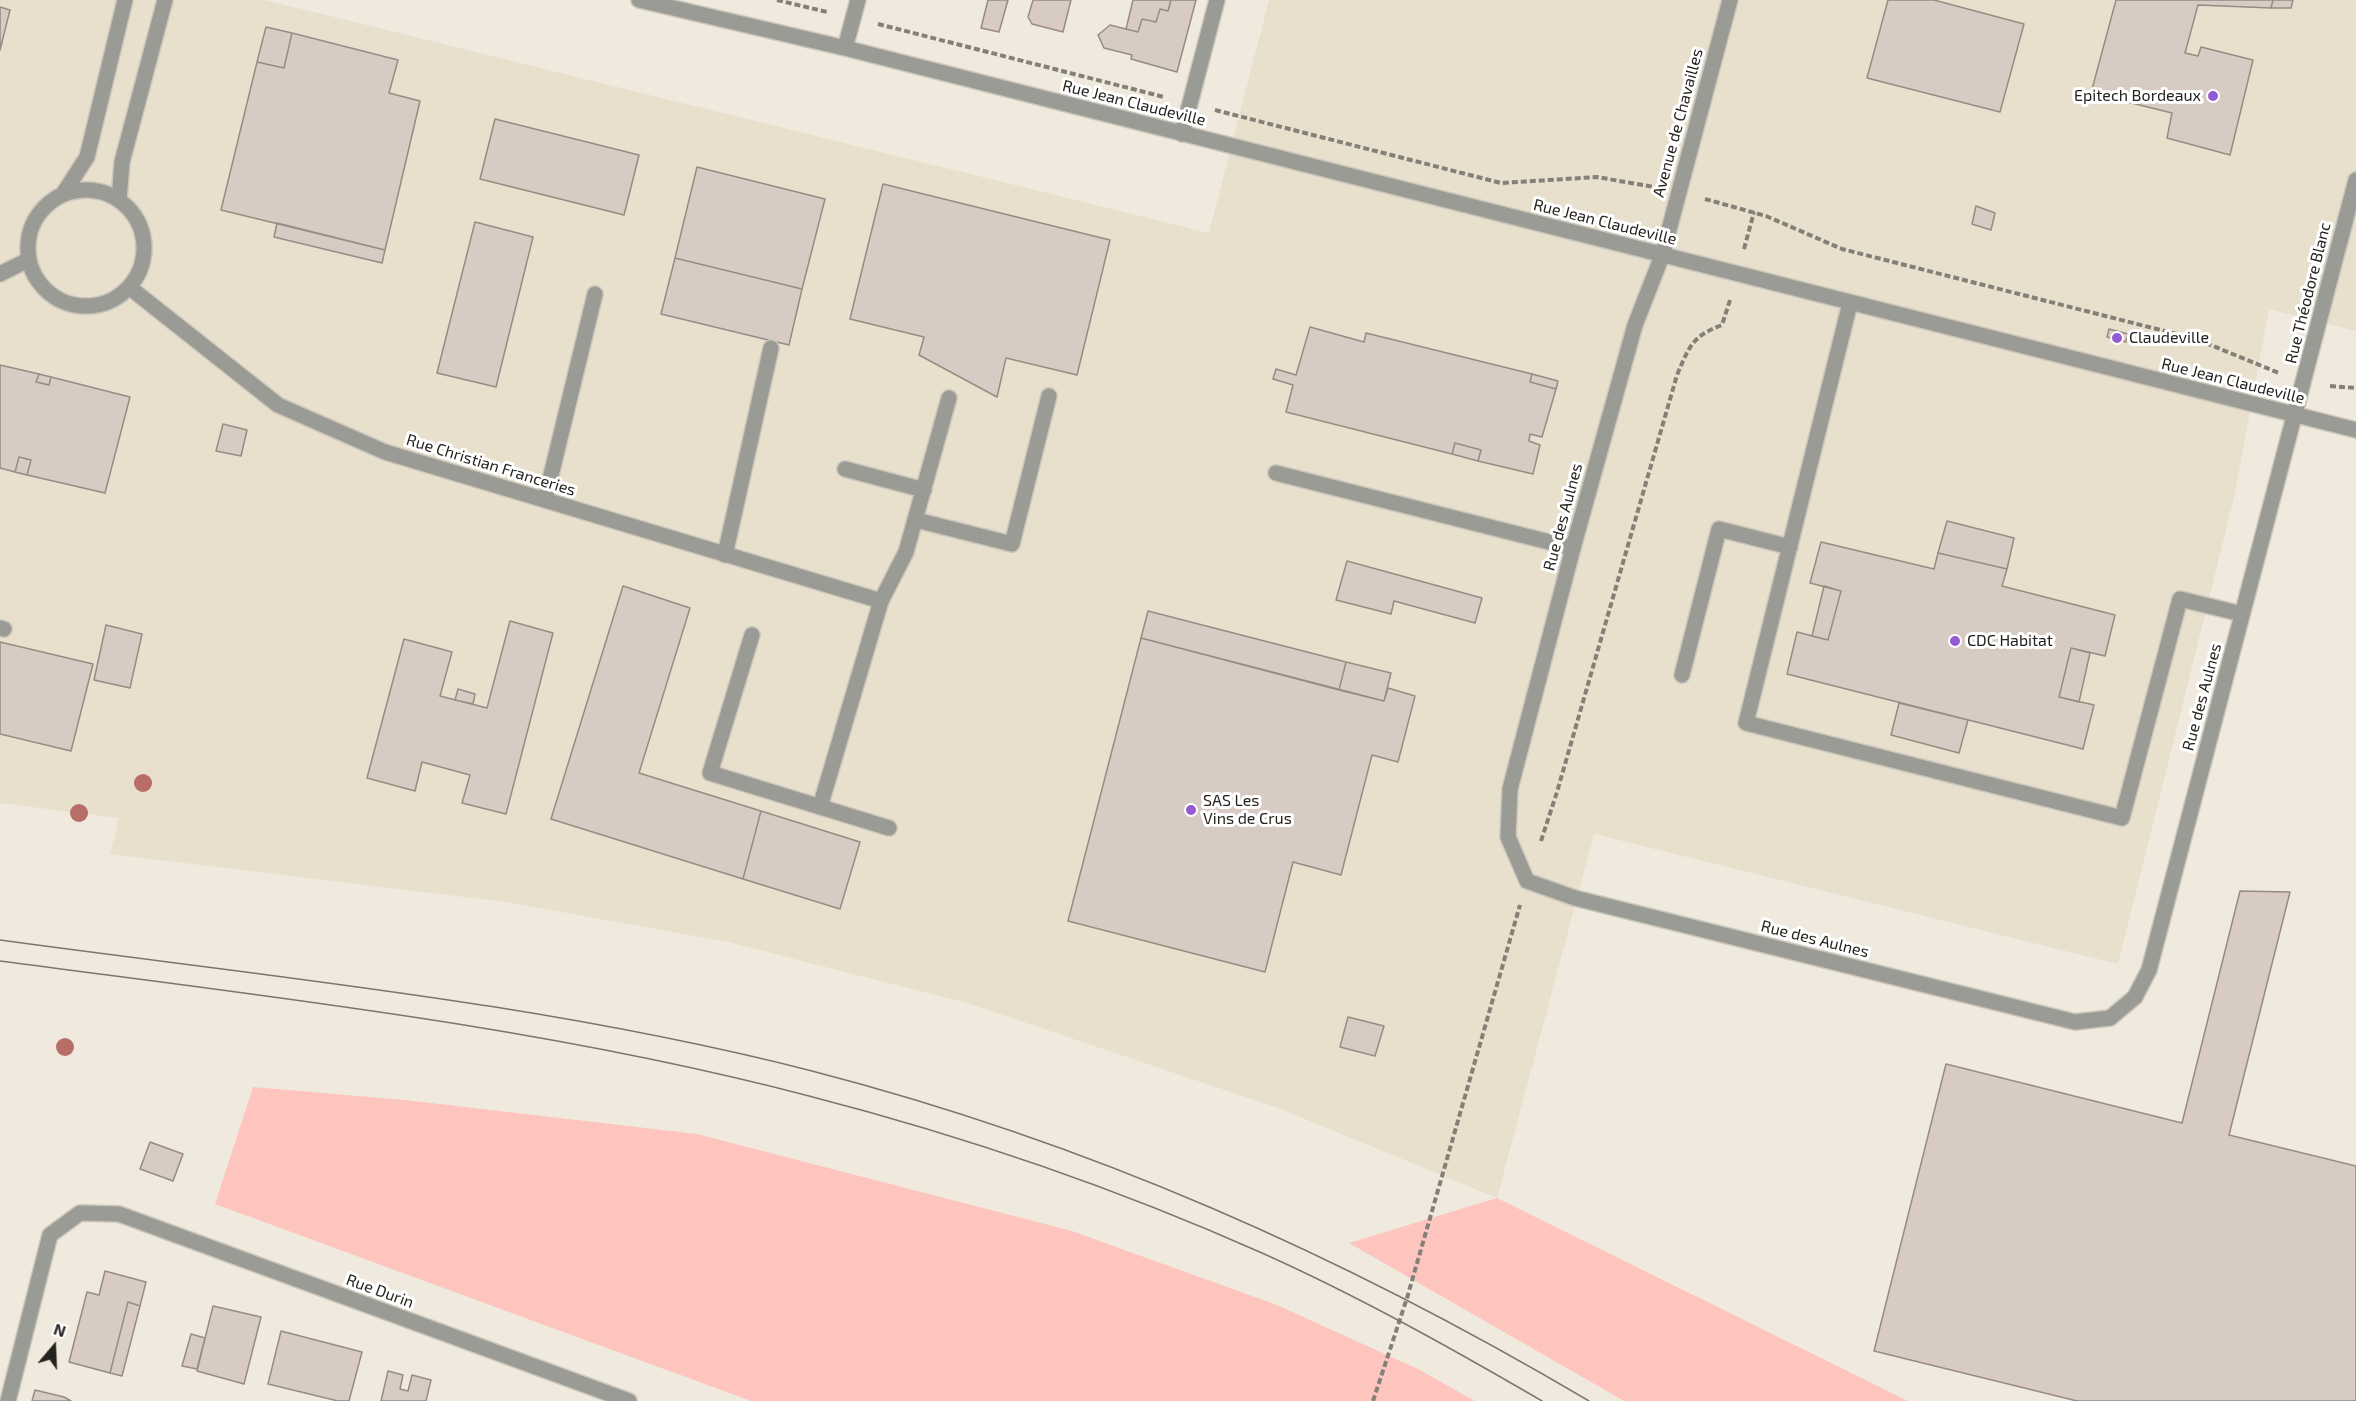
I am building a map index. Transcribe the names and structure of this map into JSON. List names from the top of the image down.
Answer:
{
  "streets": {
    "street": [
      "Rue Jean Claudeville",
      "Avenue de Chavailles",
      "Rue Théodore Blanc",
      "Rue Christian Franceries",
      "Rue des Aulnes",
      "Rue Durin"
    ]
  },
  "crossings": [
    ["Rue Jean Claudeville", "Avenue de Chavailles"],
    ["Rue Jean Claudeville", "Rue Théodore Blanc"],
    ["Rue Jean Claudeville", "Rue des Aulnes"],
    ["Avenue de Chavailles", "Rue des Aulnes"],
    ["Rue Théodore Blanc", "Rue des Aulnes"]
  ],
  "places": [
    "Epitech Bordeaux",
    "Claudeville",
    "CDC Habitat",
    "SAS Les Vins de Crus"
  ],
  "north": "top"
}
